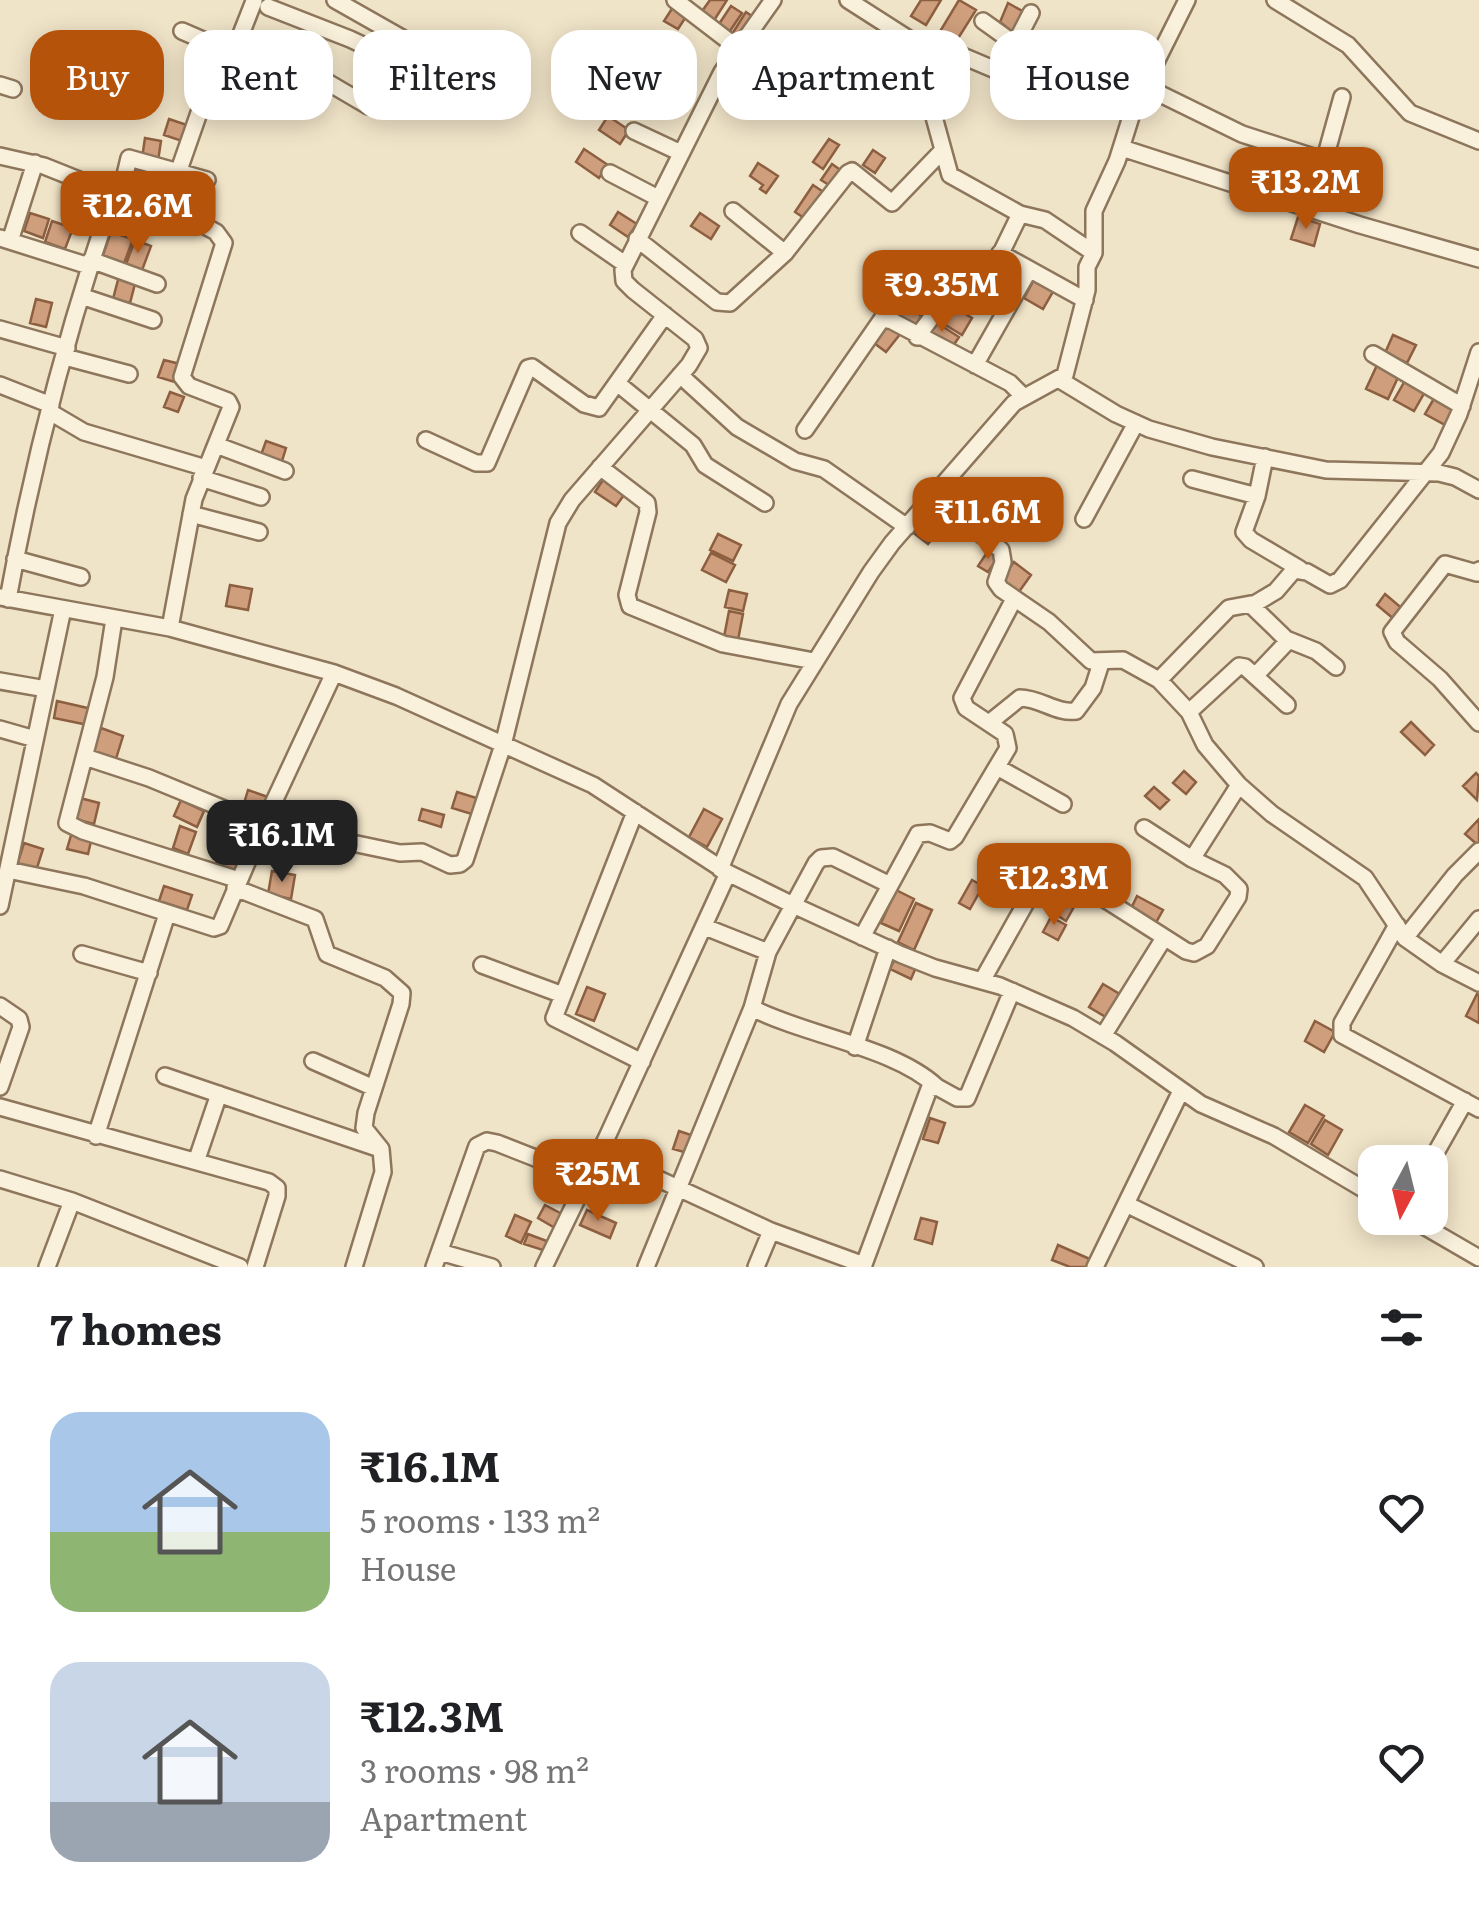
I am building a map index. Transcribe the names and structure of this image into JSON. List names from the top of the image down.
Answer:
{
  "north": "bottom",
  "page": {
    "chip": [
      "Buy",
      "Rent",
      "Filters",
      "New",
      "Apartment",
      "House"
    ],
    "price": [
      "₹13.2M",
      "₹12.6M",
      "₹9.35M",
      "₹11.6M",
      "₹16.1M",
      "₹12.3M",
      "₹25M"
    ],
    "heading": "7 homes",
    "list": [
      {
        "name": "₹16.1M",
        "note": "5 rooms · 133 m² · House"
      },
      {
        "name": "₹12.3M",
        "note": "3 rooms · 98 m² · Apartment"
      }
    ]
  }
}
